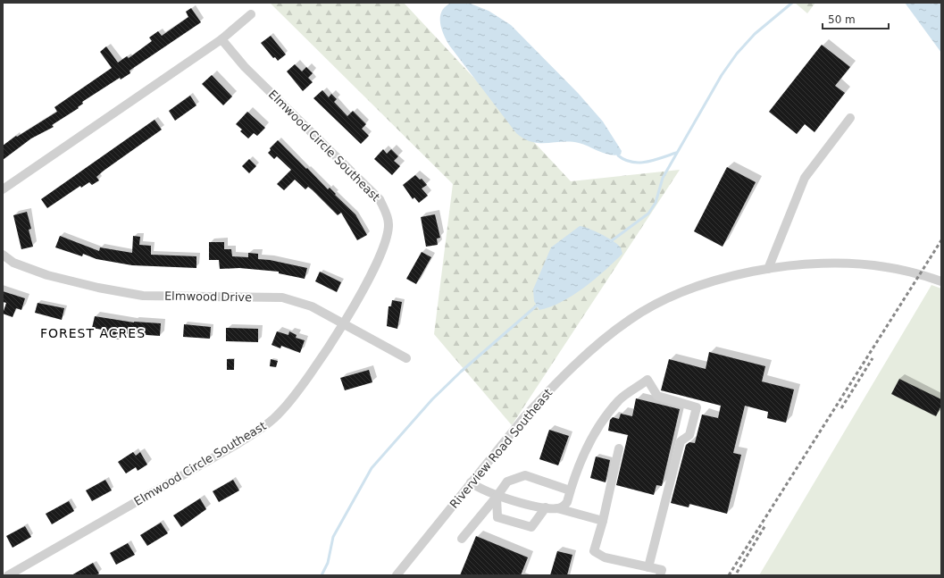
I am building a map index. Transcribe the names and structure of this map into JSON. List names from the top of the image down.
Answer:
{
  "streets": {
    "street": ["Elmwood Circle Southeast", "Elmwood Drive", "Riverview Road Southeast"]
  },
  "crossings": [
    ["Elmwood Circle Southeast", "Elmwood Drive"]
  ],
  "districts": ["FOREST ACRES"],
  "scale_bar": "50 m"
}
